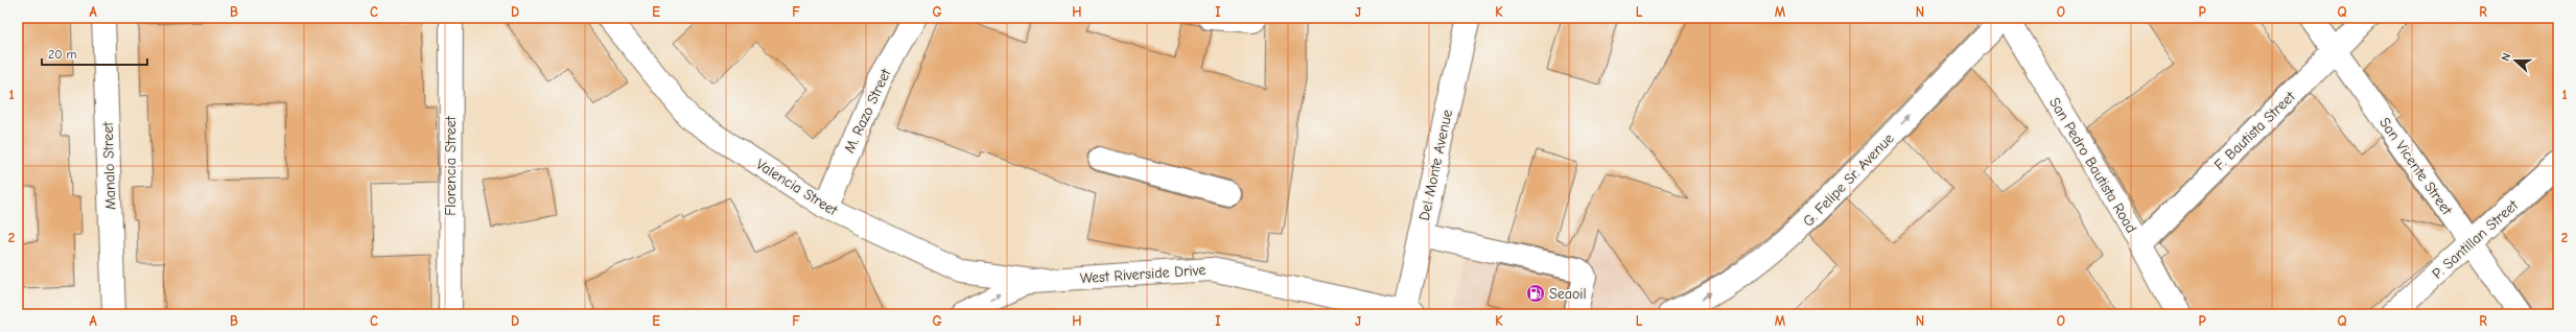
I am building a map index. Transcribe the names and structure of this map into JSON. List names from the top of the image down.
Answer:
{
  "streets": {
    "street": [
      "M. Razo Street",
      "F. Bautista Street",
      "Del Monte Avenue",
      "San Pedro Bautista Road",
      "Manalo Street",
      "Florencia Street",
      "San Vicente Street",
      "G. Felipe Sr. Avenue",
      "Valencia Street",
      "P. Santillan Street",
      "West Riverside Drive"
    ]
  },
  "crossings": [
    ["M. Razo Street", "Valencia Street"],
    ["F. Bautista Street", "San Pedro Bautista Road"],
    ["F. Bautista Street", "San Vicente Street"],
    ["Del Monte Avenue", "West Riverside Drive"],
    ["San Pedro Bautista Road", "G. Felipe Sr. Avenue"],
    ["San Vicente Street", "P. Santillan Street"],
    ["Valencia Street", "West Riverside Drive"]
  ],
  "one_way": ["G. Felipe Sr. Avenue"],
  "places": {
    "fuel station": ["Seaoil"]
  },
  "scale_bar": "20 m",
  "north": "left",
  "grid": {
    "columns": [
      "A",
      "B",
      "C",
      "D",
      "E",
      "F",
      "G",
      "H",
      "I",
      "J",
      "K",
      "L",
      "M",
      "N",
      "O",
      "P",
      "Q",
      "R"
    ],
    "rows": ["1", "2"]
  }
}
